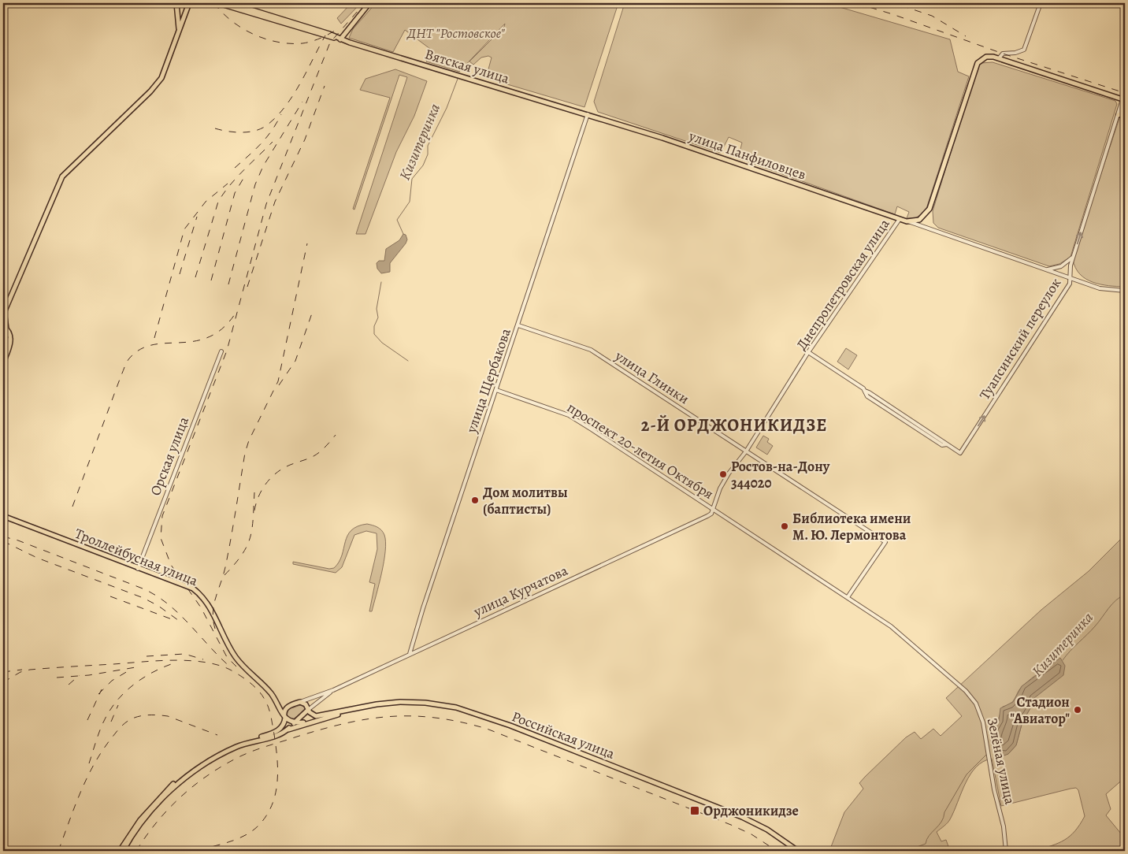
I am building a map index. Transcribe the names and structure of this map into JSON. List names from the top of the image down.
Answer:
{
  "streets": {
    "main road": [
      "Вятская улица",
      "улица Панфиловцев",
      "Днепропетровская улица",
      "Троллейбусная улица",
      "Российская улица"
    ],
    "street": [
      "Туапсинский переулок",
      "улица Глинки",
      "улица Щербакова",
      "проспект 20-летия Октября",
      "Орская улица",
      "улица Курчатова",
      "Зелёная улица"
    ]
  },
  "crossings": [
    ["Вятская улица", "улица Панфиловцев"],
    ["Вятская улица", "улица Щербакова"],
    ["улица Панфиловцев", "Днепропетровская улица"],
    ["улица Панфиловцев", "улица Щербакова"],
    ["Днепропетровская улица", "Туапсинский переулок"],
    ["Днепропетровская улица", "улица Глинки"],
    ["Днепропетровская улица", "проспект 20-летия Октября"],
    ["Днепропетровская улица", "улица Курчатова"],
    ["улица Глинки", "улица Щербакова"],
    ["улица Глинки", "проспект 20-летия Октября"],
    ["улица Щербакова", "проспект 20-летия Октября"],
    ["улица Щербакова", "улица Курчатова"],
    ["проспект 20-летия Октября", "улица Курчатова"],
    ["проспект 20-летия Октября", "Зелёная улица"],
    ["Орская улица", "Троллейбусная улица"],
    ["Троллейбусная улица", "улица Курчатова"],
    ["Троллейбусная улица", "Российская улица"],
    ["улица Курчатова", "Российская улица"]
  ],
  "districts": ["2-Й ОРДЖОНИКИДЗЕ"],
  "water": ["Кизитеринка"],
  "parks": ["ДНТ \"Ростовское\""],
  "places": {
    "other": [
      "Ростов-на-Дону 344020",
      "Дом молитвы (баптисты)",
      "Библиотека имени М. Ю. Лермонтова",
      "Стадион \"Авиатор\""
    ],
    "transit": ["Орджоникидзе"]
  }
}
